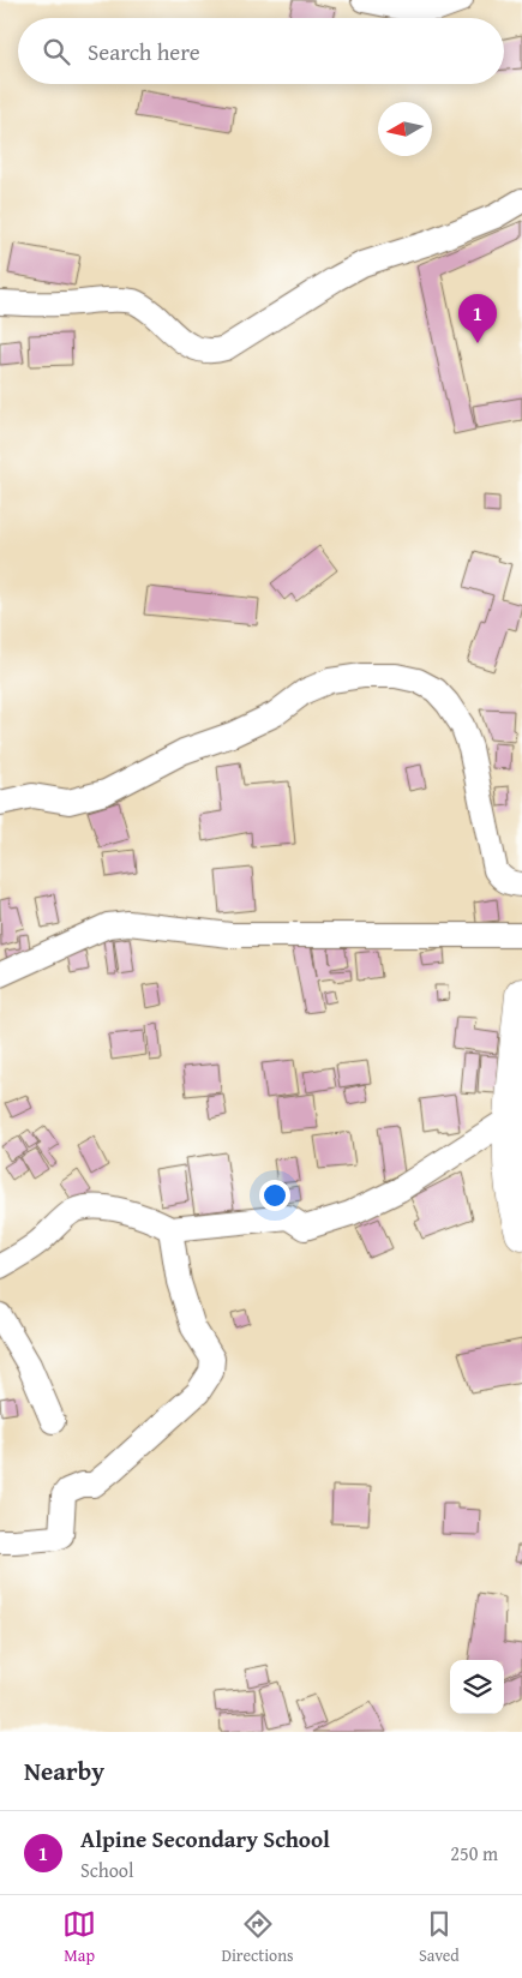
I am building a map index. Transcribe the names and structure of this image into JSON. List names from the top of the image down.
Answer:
{
  "north": "left",
  "page": {
    "search": "Search here",
    "pins": "1",
    "heading": "Nearby",
    "list": [
      {
        "mark": "1",
        "name": "Alpine Secondary School",
        "note": "School",
        "value": "250 m"
      }
    ],
    "nav": ["Map", "Directions", "Saved"]
  }
}
